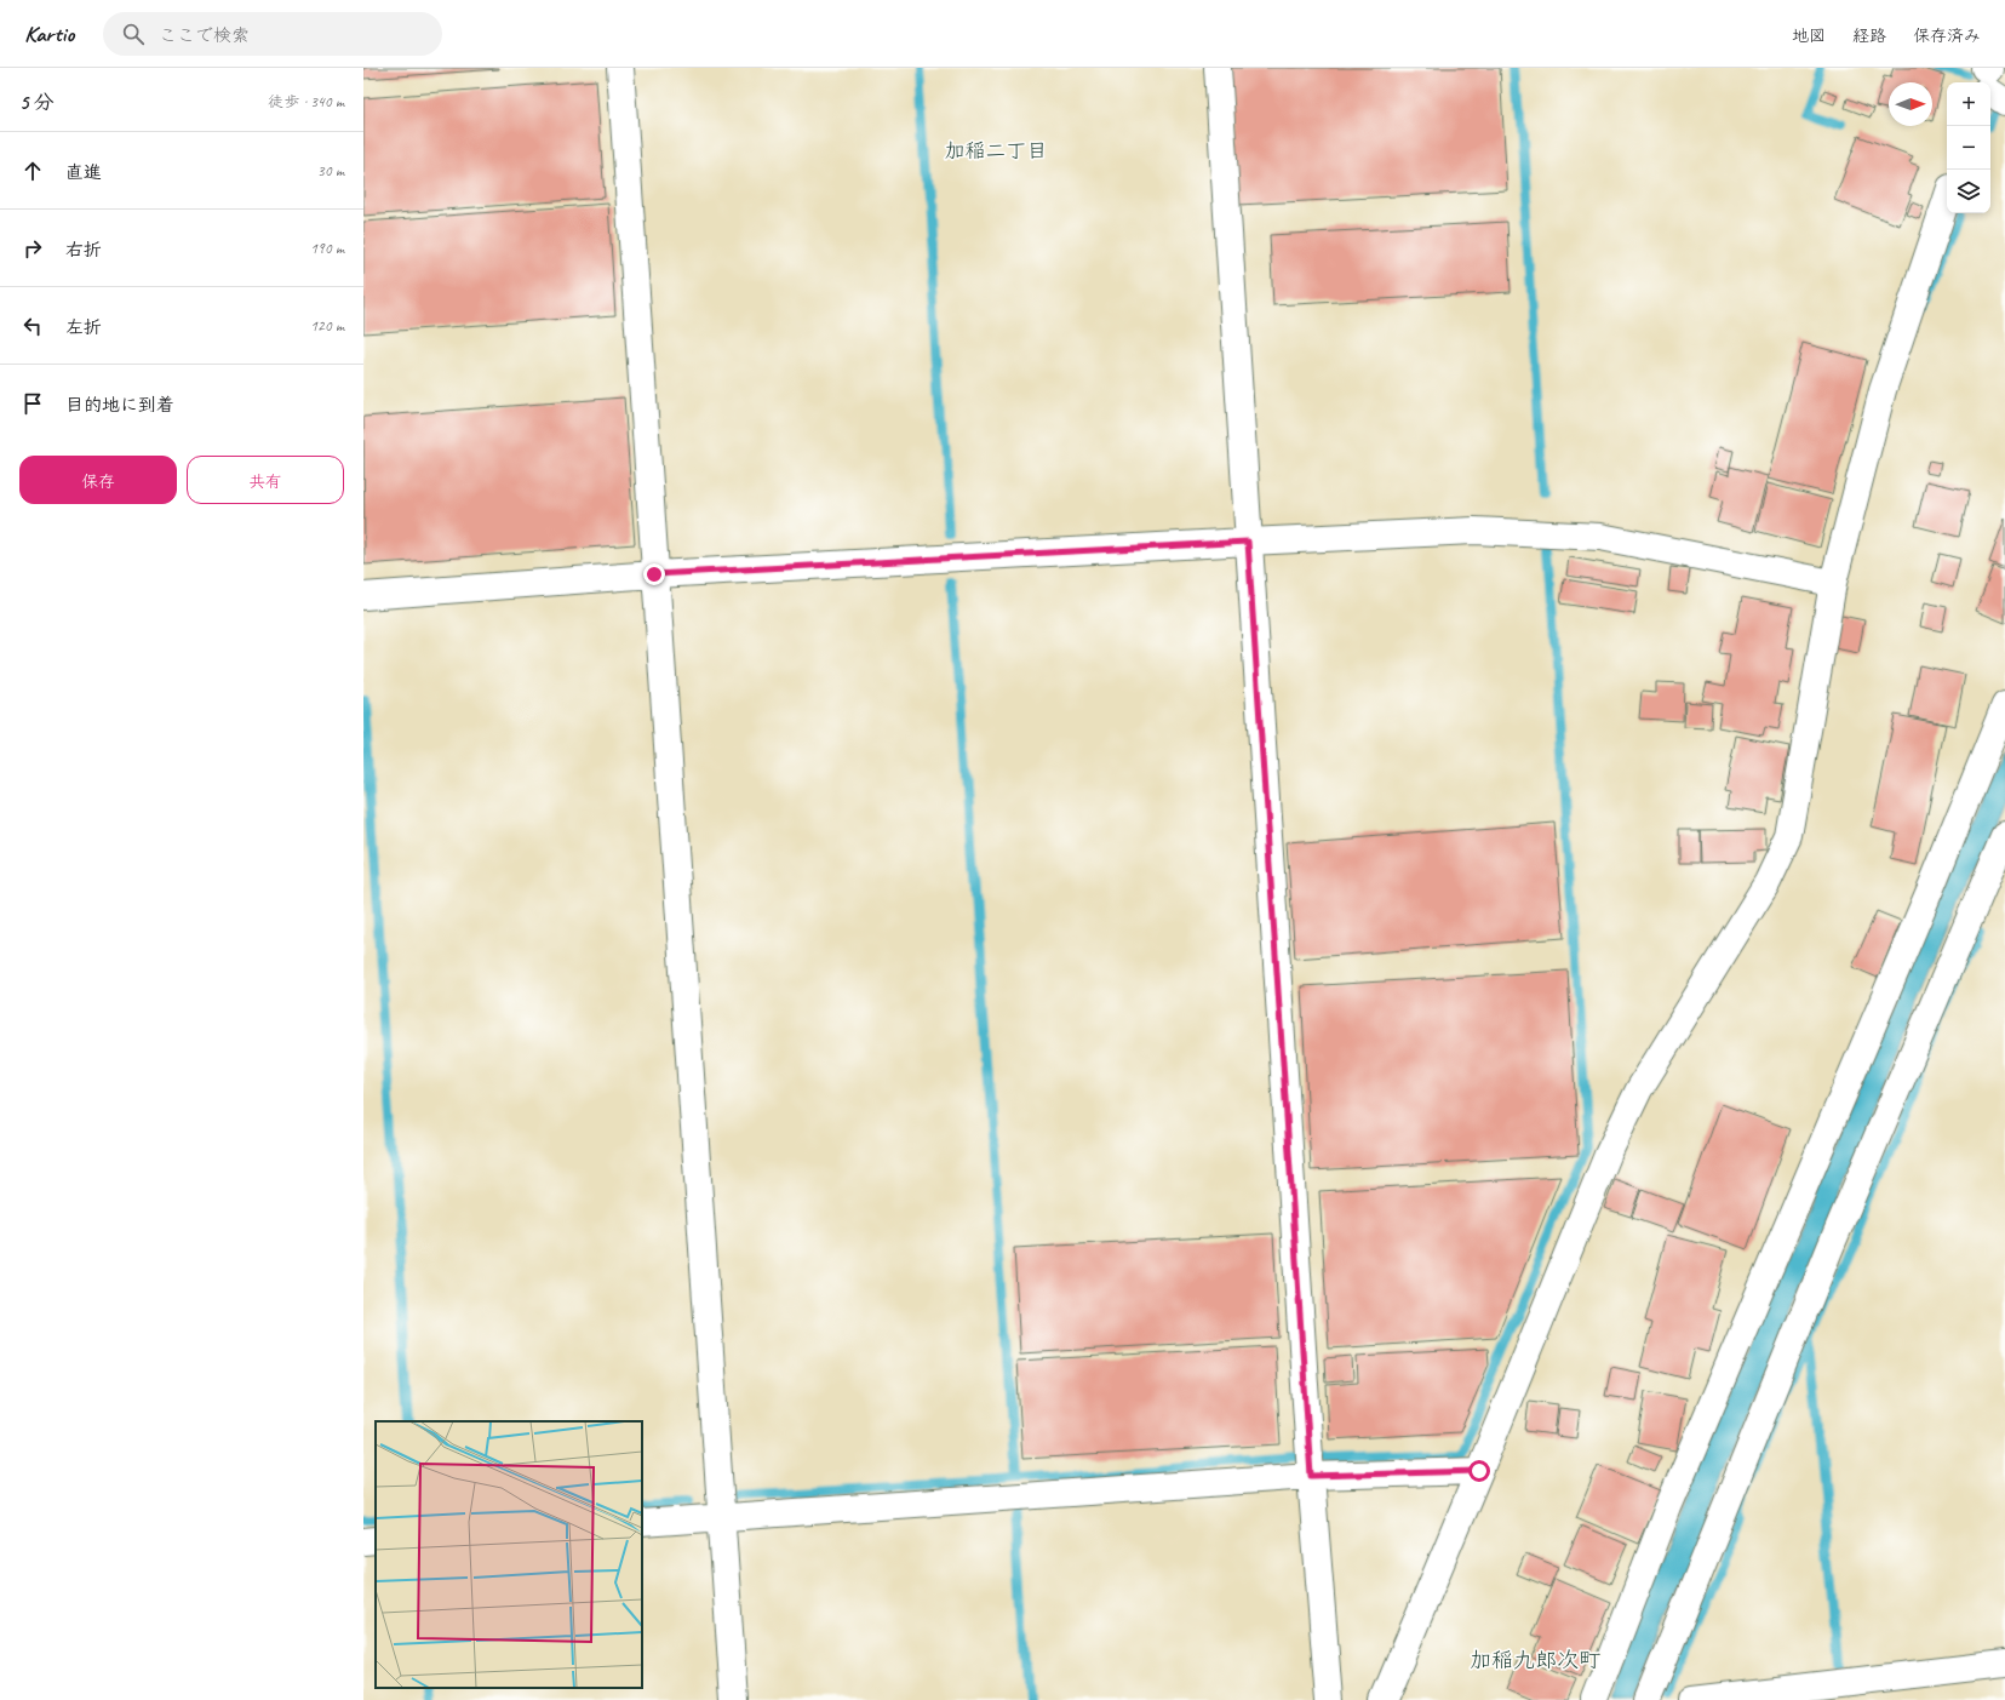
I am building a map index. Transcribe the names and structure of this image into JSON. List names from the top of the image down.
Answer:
{
  "districts": ["加稲二丁目", "加稲九郎次町"],
  "north": "right",
  "page": {
    "header": "Kartio",
    "search": "ここで検索",
    "nav": ["地図", "経路", "保存済み"],
    "heading": ["5 分", "徒歩 · 340 m"],
    "map_buttons": ["+", "−"],
    "list": [
      ["直進", "30 m"],
      ["右折", "190 m"],
      ["左折", "120 m"],
      "目的地に到着"
    ],
    "buttons": ["保存", "共有"]
  }
}
